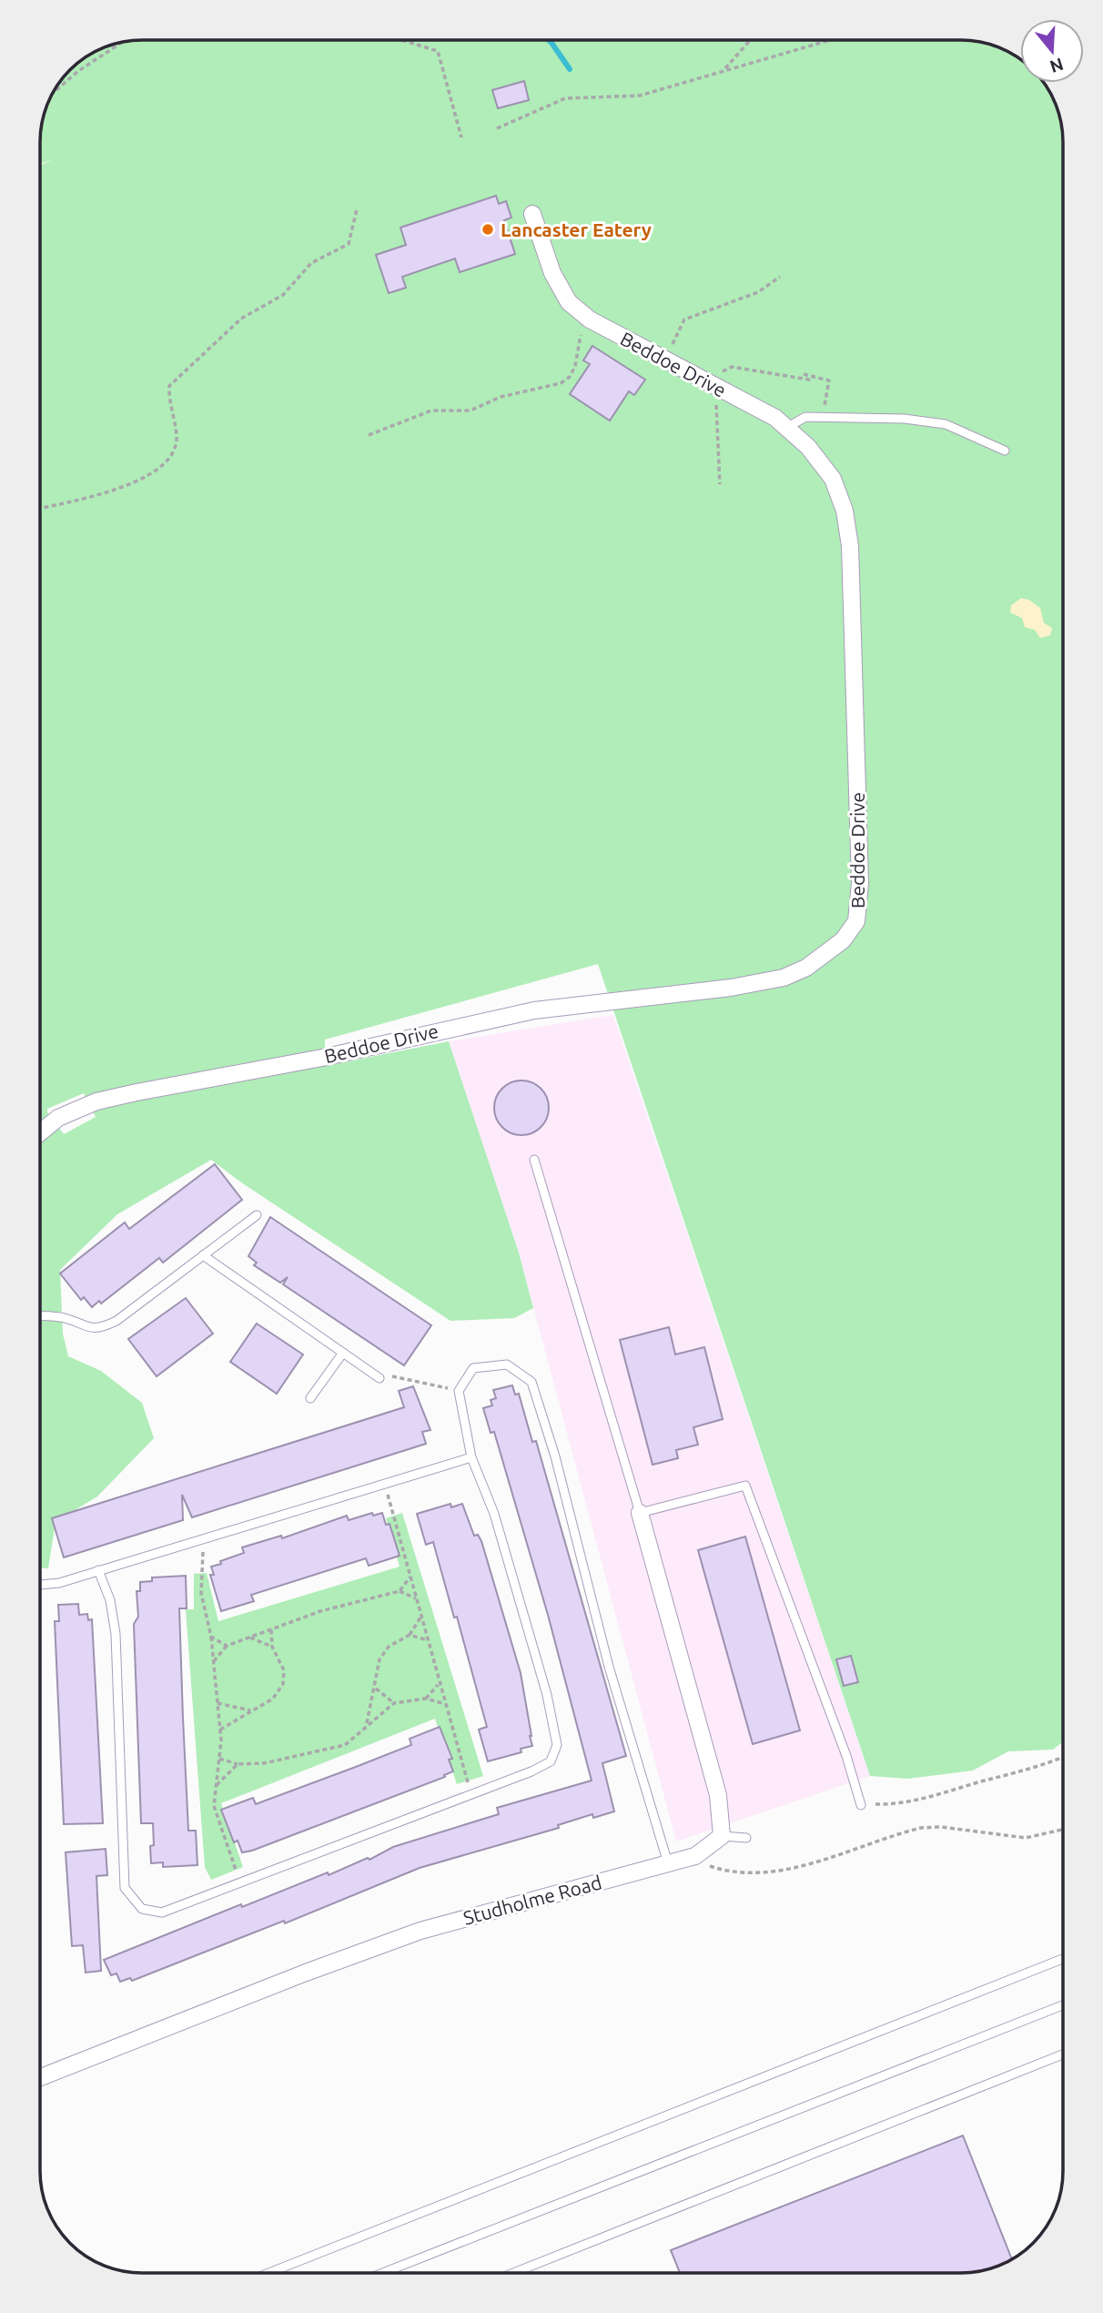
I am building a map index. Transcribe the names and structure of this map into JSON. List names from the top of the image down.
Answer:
{
  "streets": {
    "street": ["Beddoe Drive", "Studholme Road"]
  },
  "places": ["Lancaster Eatery"],
  "north": "bottom"
}
